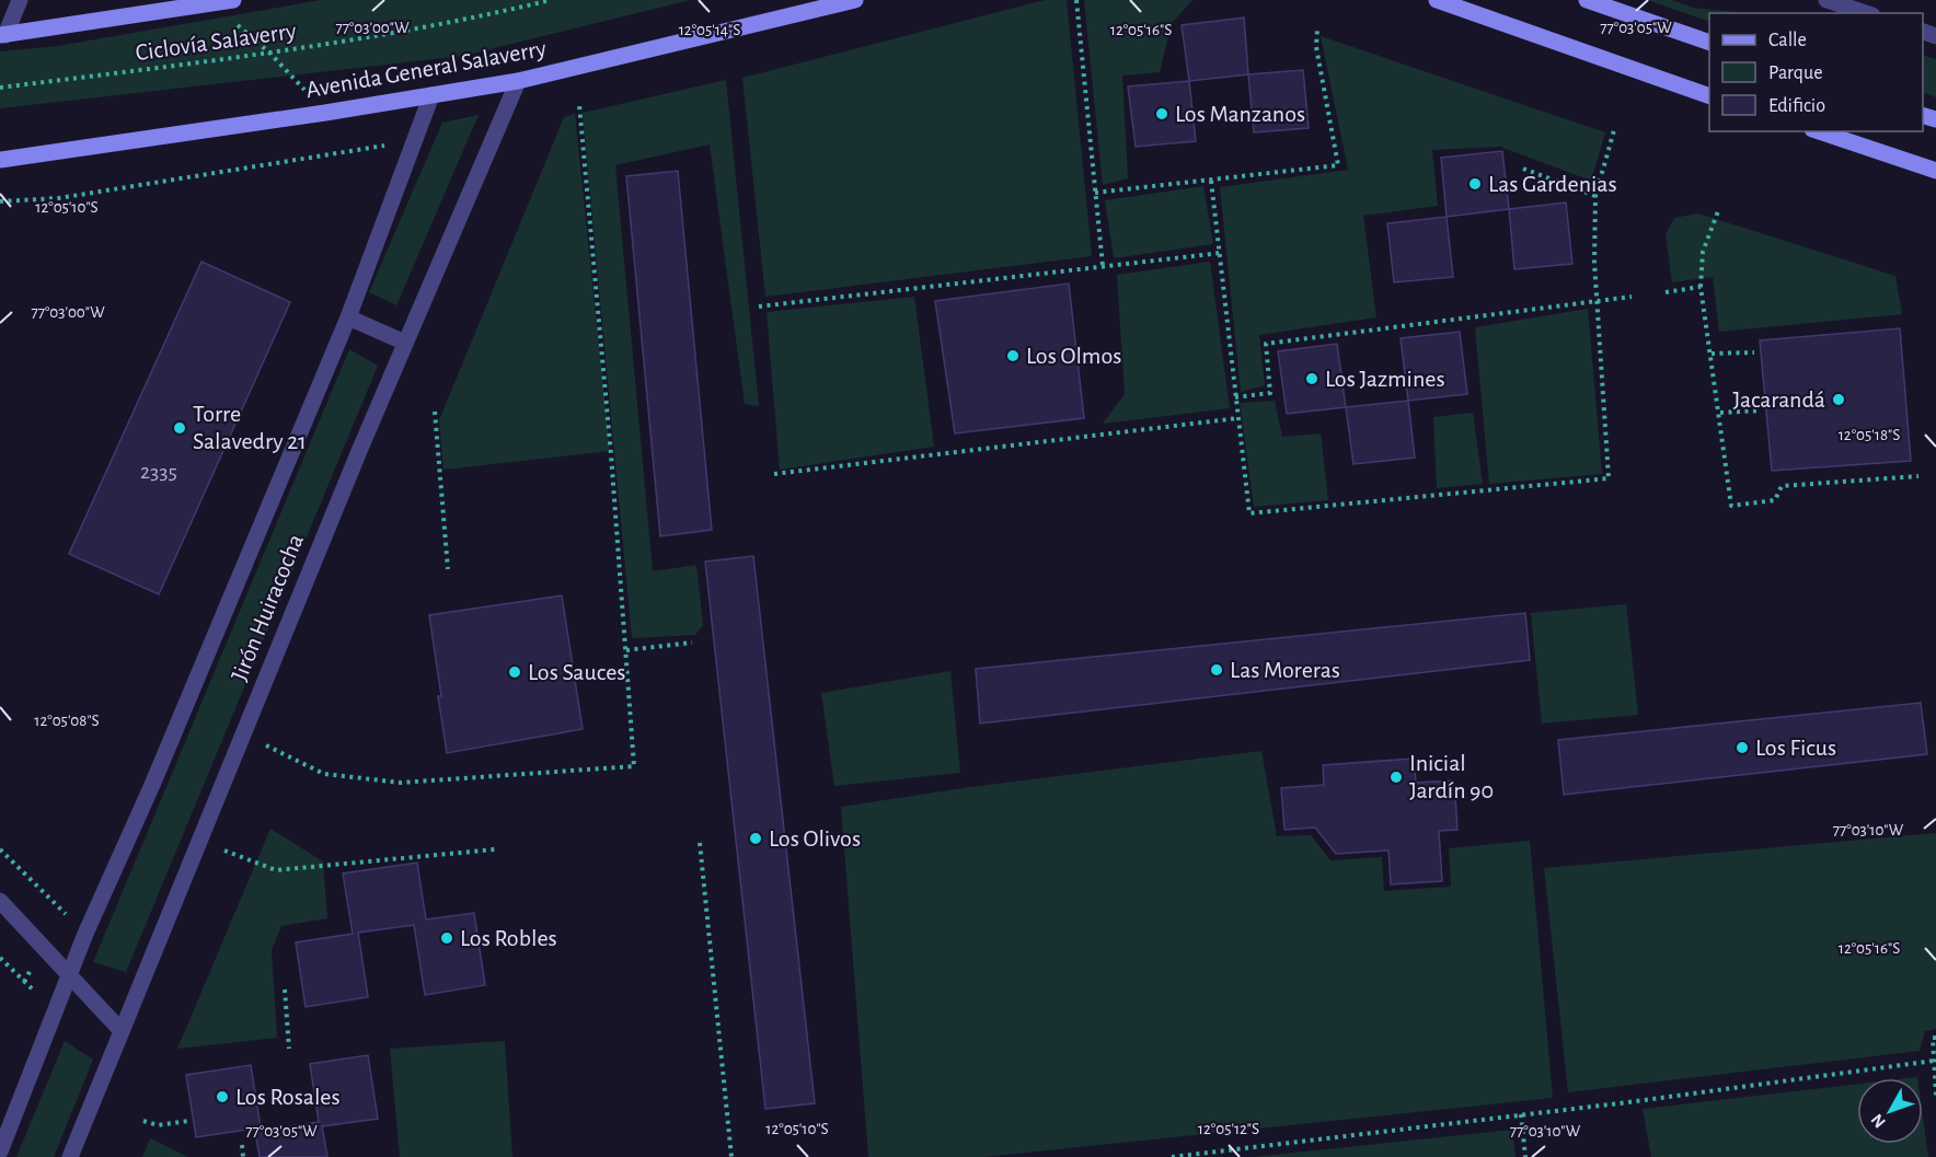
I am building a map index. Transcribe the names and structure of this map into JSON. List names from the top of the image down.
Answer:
{
  "streets": {
    "main road": ["Avenida General Salaverry"],
    "street": ["Jirón Huiracocha"],
    "path": ["Ciclovía Salaverry"]
  },
  "crossings": [
    ["Avenida General Salaverry", "Jirón Huiracocha"]
  ],
  "places": [
    "Los Manzanos",
    "Las Gardenias",
    "Los Olmos",
    "Los Jazmines",
    "Jacarandá",
    "Torre Salavedry 21",
    "Las Moreras",
    "Los Sauces",
    "Los Ficus",
    "Inicial Jardín 90",
    "Los Olivos",
    "Los Robles",
    "Los Rosales"
  ],
  "house_numbers": ["2335"],
  "legend": ["Calle", "Parque", "Edificio"],
  "north": "bottom left",
  "coordinates": [
    "77°03'00\"W",
    "77°03'05\"W",
    "12°05'14\"S",
    "12°05'16\"S",
    "12°05'10\"S",
    "12°05'18\"S",
    "12°05'08\"S",
    "77°03'10\"W",
    "12°05'12\"S"
  ]
}
